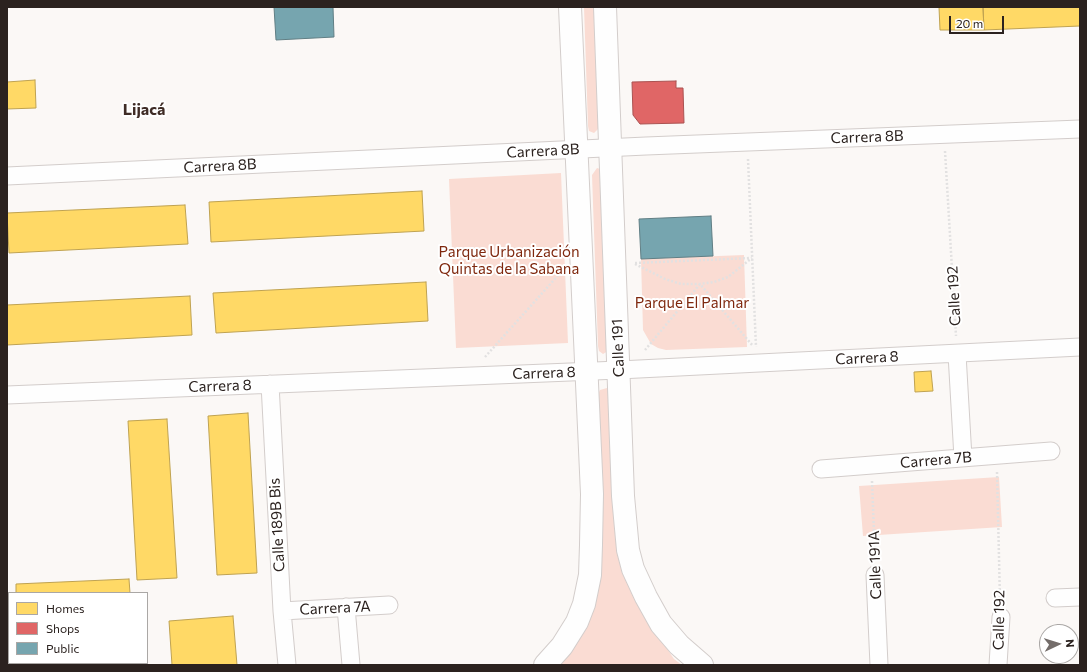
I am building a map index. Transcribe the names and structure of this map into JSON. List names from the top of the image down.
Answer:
{
  "streets": {
    "street": [
      "Carrera 8B",
      "Calle 192",
      "Calle 191",
      "Carrera 8",
      "Carrera 7B",
      "Calle 189B Bis",
      "Calle 191A",
      "Carrera 7A"
    ]
  },
  "crossings": [
    ["Carrera 8B", "Calle 192"],
    ["Carrera 8B", "Calle 191"],
    ["Calle 192", "Carrera 8"],
    ["Calle 192", "Carrera 7B"],
    ["Calle 191", "Carrera 8"],
    ["Carrera 8", "Calle 189B Bis"],
    ["Carrera 7B", "Calle 191A"],
    ["Calle 189B Bis", "Carrera 7A"]
  ],
  "districts": ["Lijacá"],
  "parks": ["Parque Urbanización Quintas de la Sabana", "Parque El Palmar"],
  "legend": ["Homes", "Shops", "Public"],
  "scale_bar": "20 m",
  "north": "right"
}
